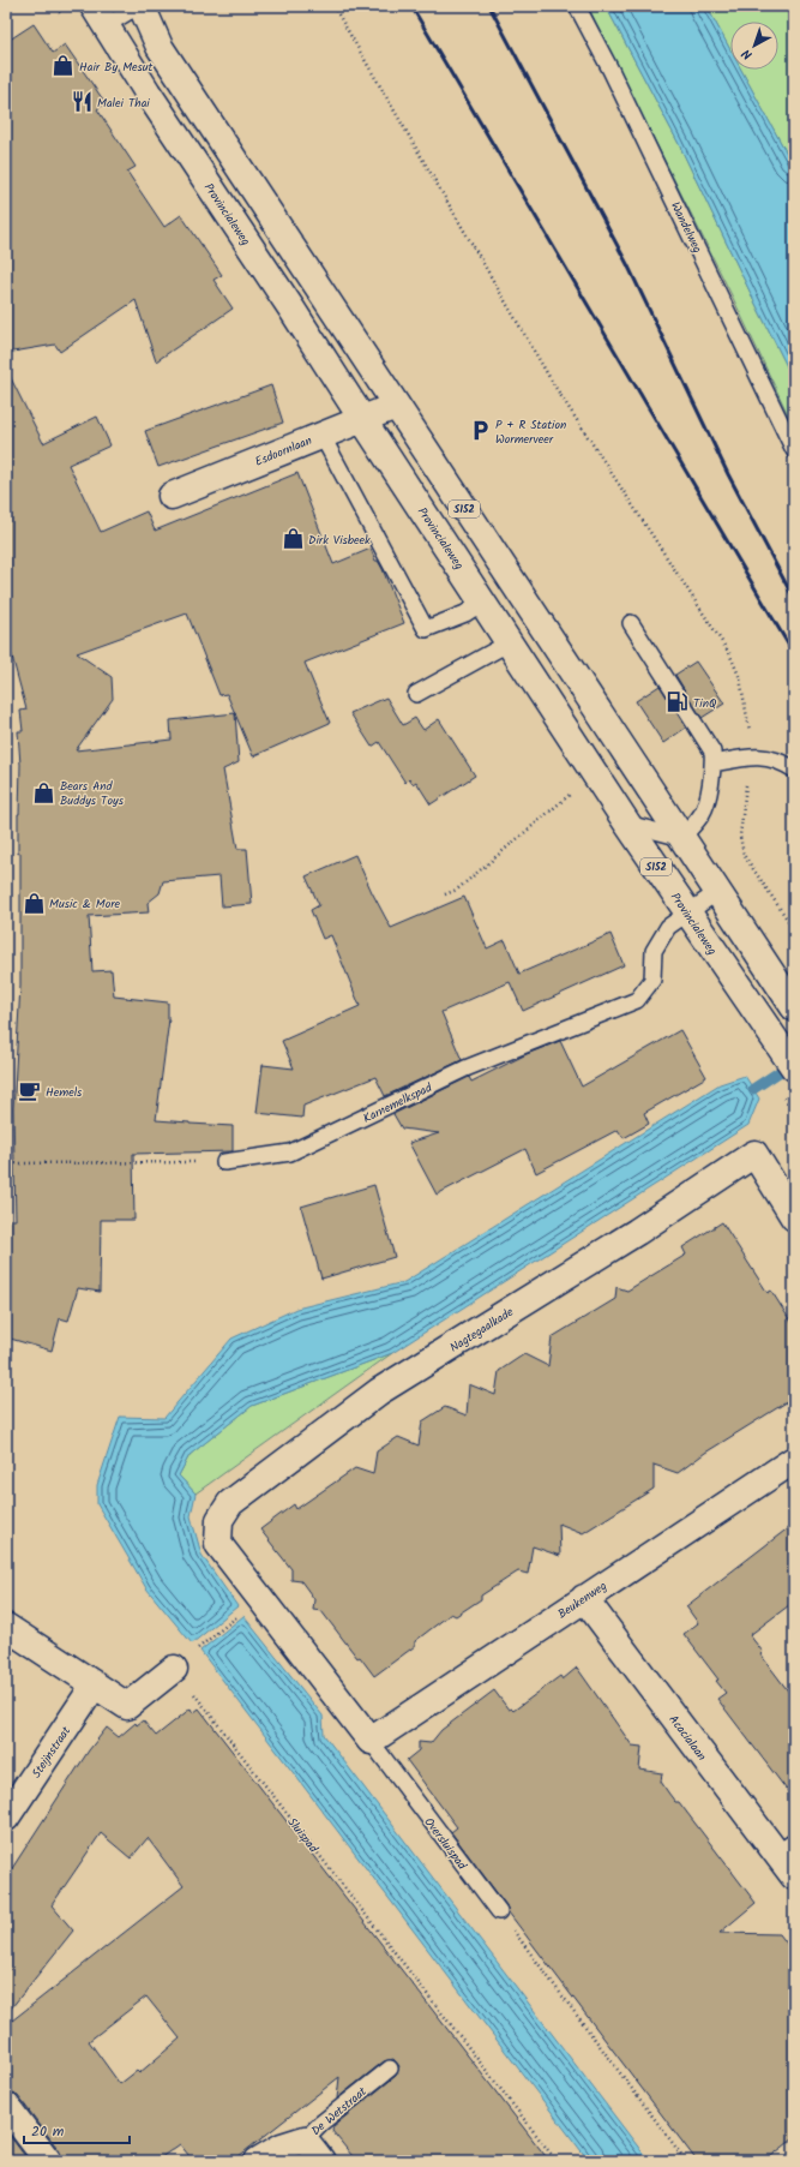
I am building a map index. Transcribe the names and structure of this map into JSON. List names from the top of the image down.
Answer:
{
  "streets": {
    "street": [
      "Provincialeweg",
      "Esdoornlaan",
      "S152",
      "Nagtegaalkade",
      "Beukenweg",
      "Acacialaan",
      "Steijnstraat",
      "Oversluispad",
      "De Wetstraat"
    ],
    "lane": ["Wandelweg", "Karnemelkspad"],
    "path": ["Sluispad"]
  },
  "crossings": [
    ["Provincialeweg", "Esdoornlaan"],
    ["Provincialeweg", "Karnemelkspad"],
    ["Esdoornlaan", "S152"],
    ["S152", "Karnemelkspad"],
    ["Nagtegaalkade", "Oversluispad"],
    ["Beukenweg", "Acacialaan"],
    ["Beukenweg", "Oversluispad"]
  ],
  "places": {
    "shop": [
      "Hair By Mesut",
      "Dirk Visbeek",
      "Bears And Buddys Toys",
      "Music & More"
    ],
    "restaurant": ["Malei Thai"],
    "parking": ["P + R Station Wormerveer"],
    "fuel station": ["TinQ"],
    "cafe": ["Hemels"]
  },
  "scale_bar": "20 m",
  "north": "bottom left"
}
